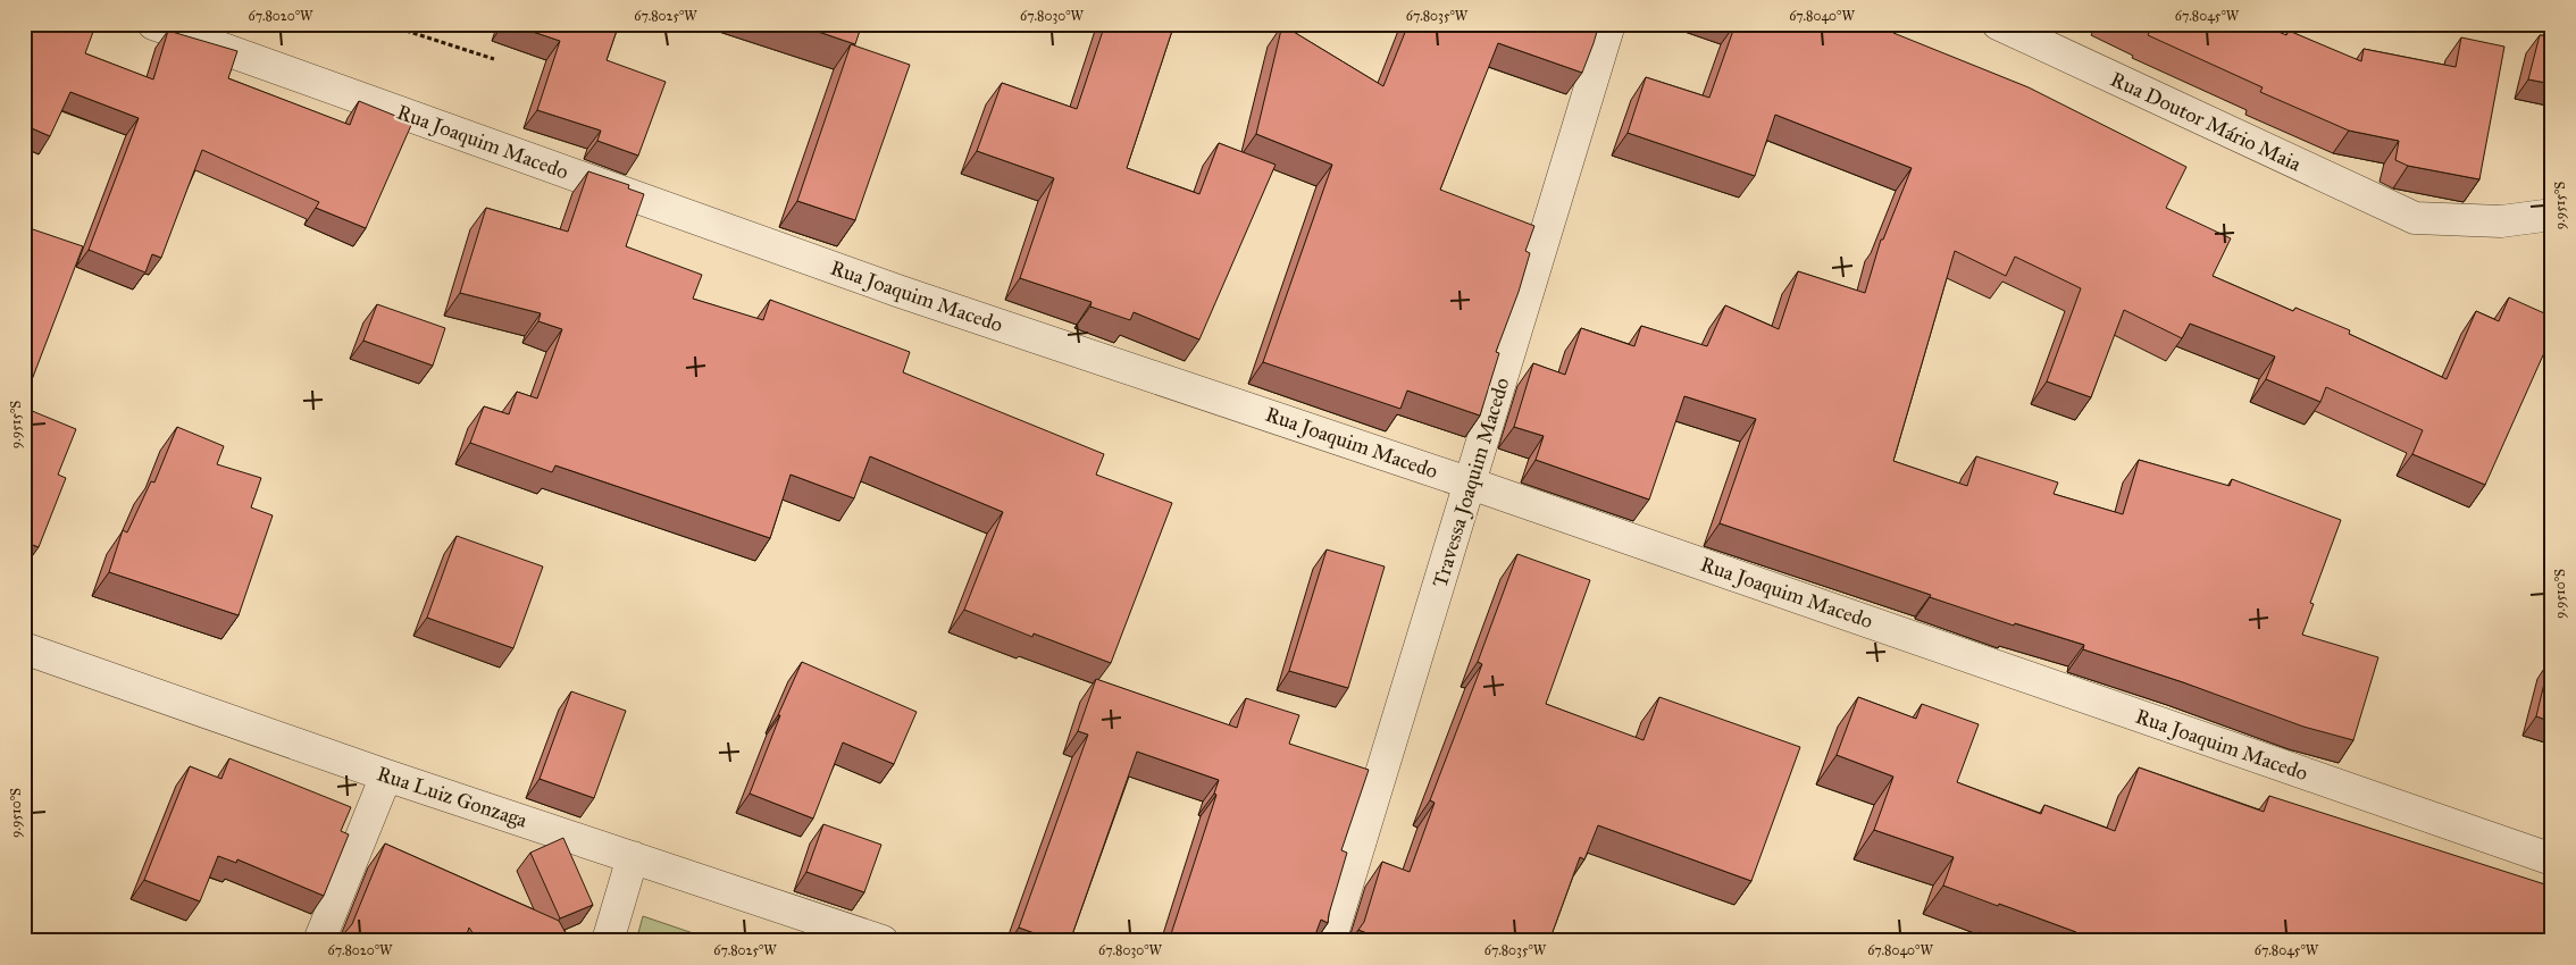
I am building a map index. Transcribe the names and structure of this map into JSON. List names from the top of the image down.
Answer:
{
  "streets": {
    "street": [
      "Rua Doutor Mário Maia",
      "Rua Joaquim Macedo",
      "Travessa Joaquim Macedo",
      "Rua Luiz Gonzaga"
    ]
  },
  "crossings": [
    ["Rua Joaquim Macedo", "Travessa Joaquim Macedo"]
  ],
  "coordinates": [
    "67.8020°W",
    "67.8025°W",
    "67.8030°W",
    "67.8035°W",
    "67.8040°W",
    "67.8045°W",
    "9.9515°S",
    "9.9510°S"
  ]
}
